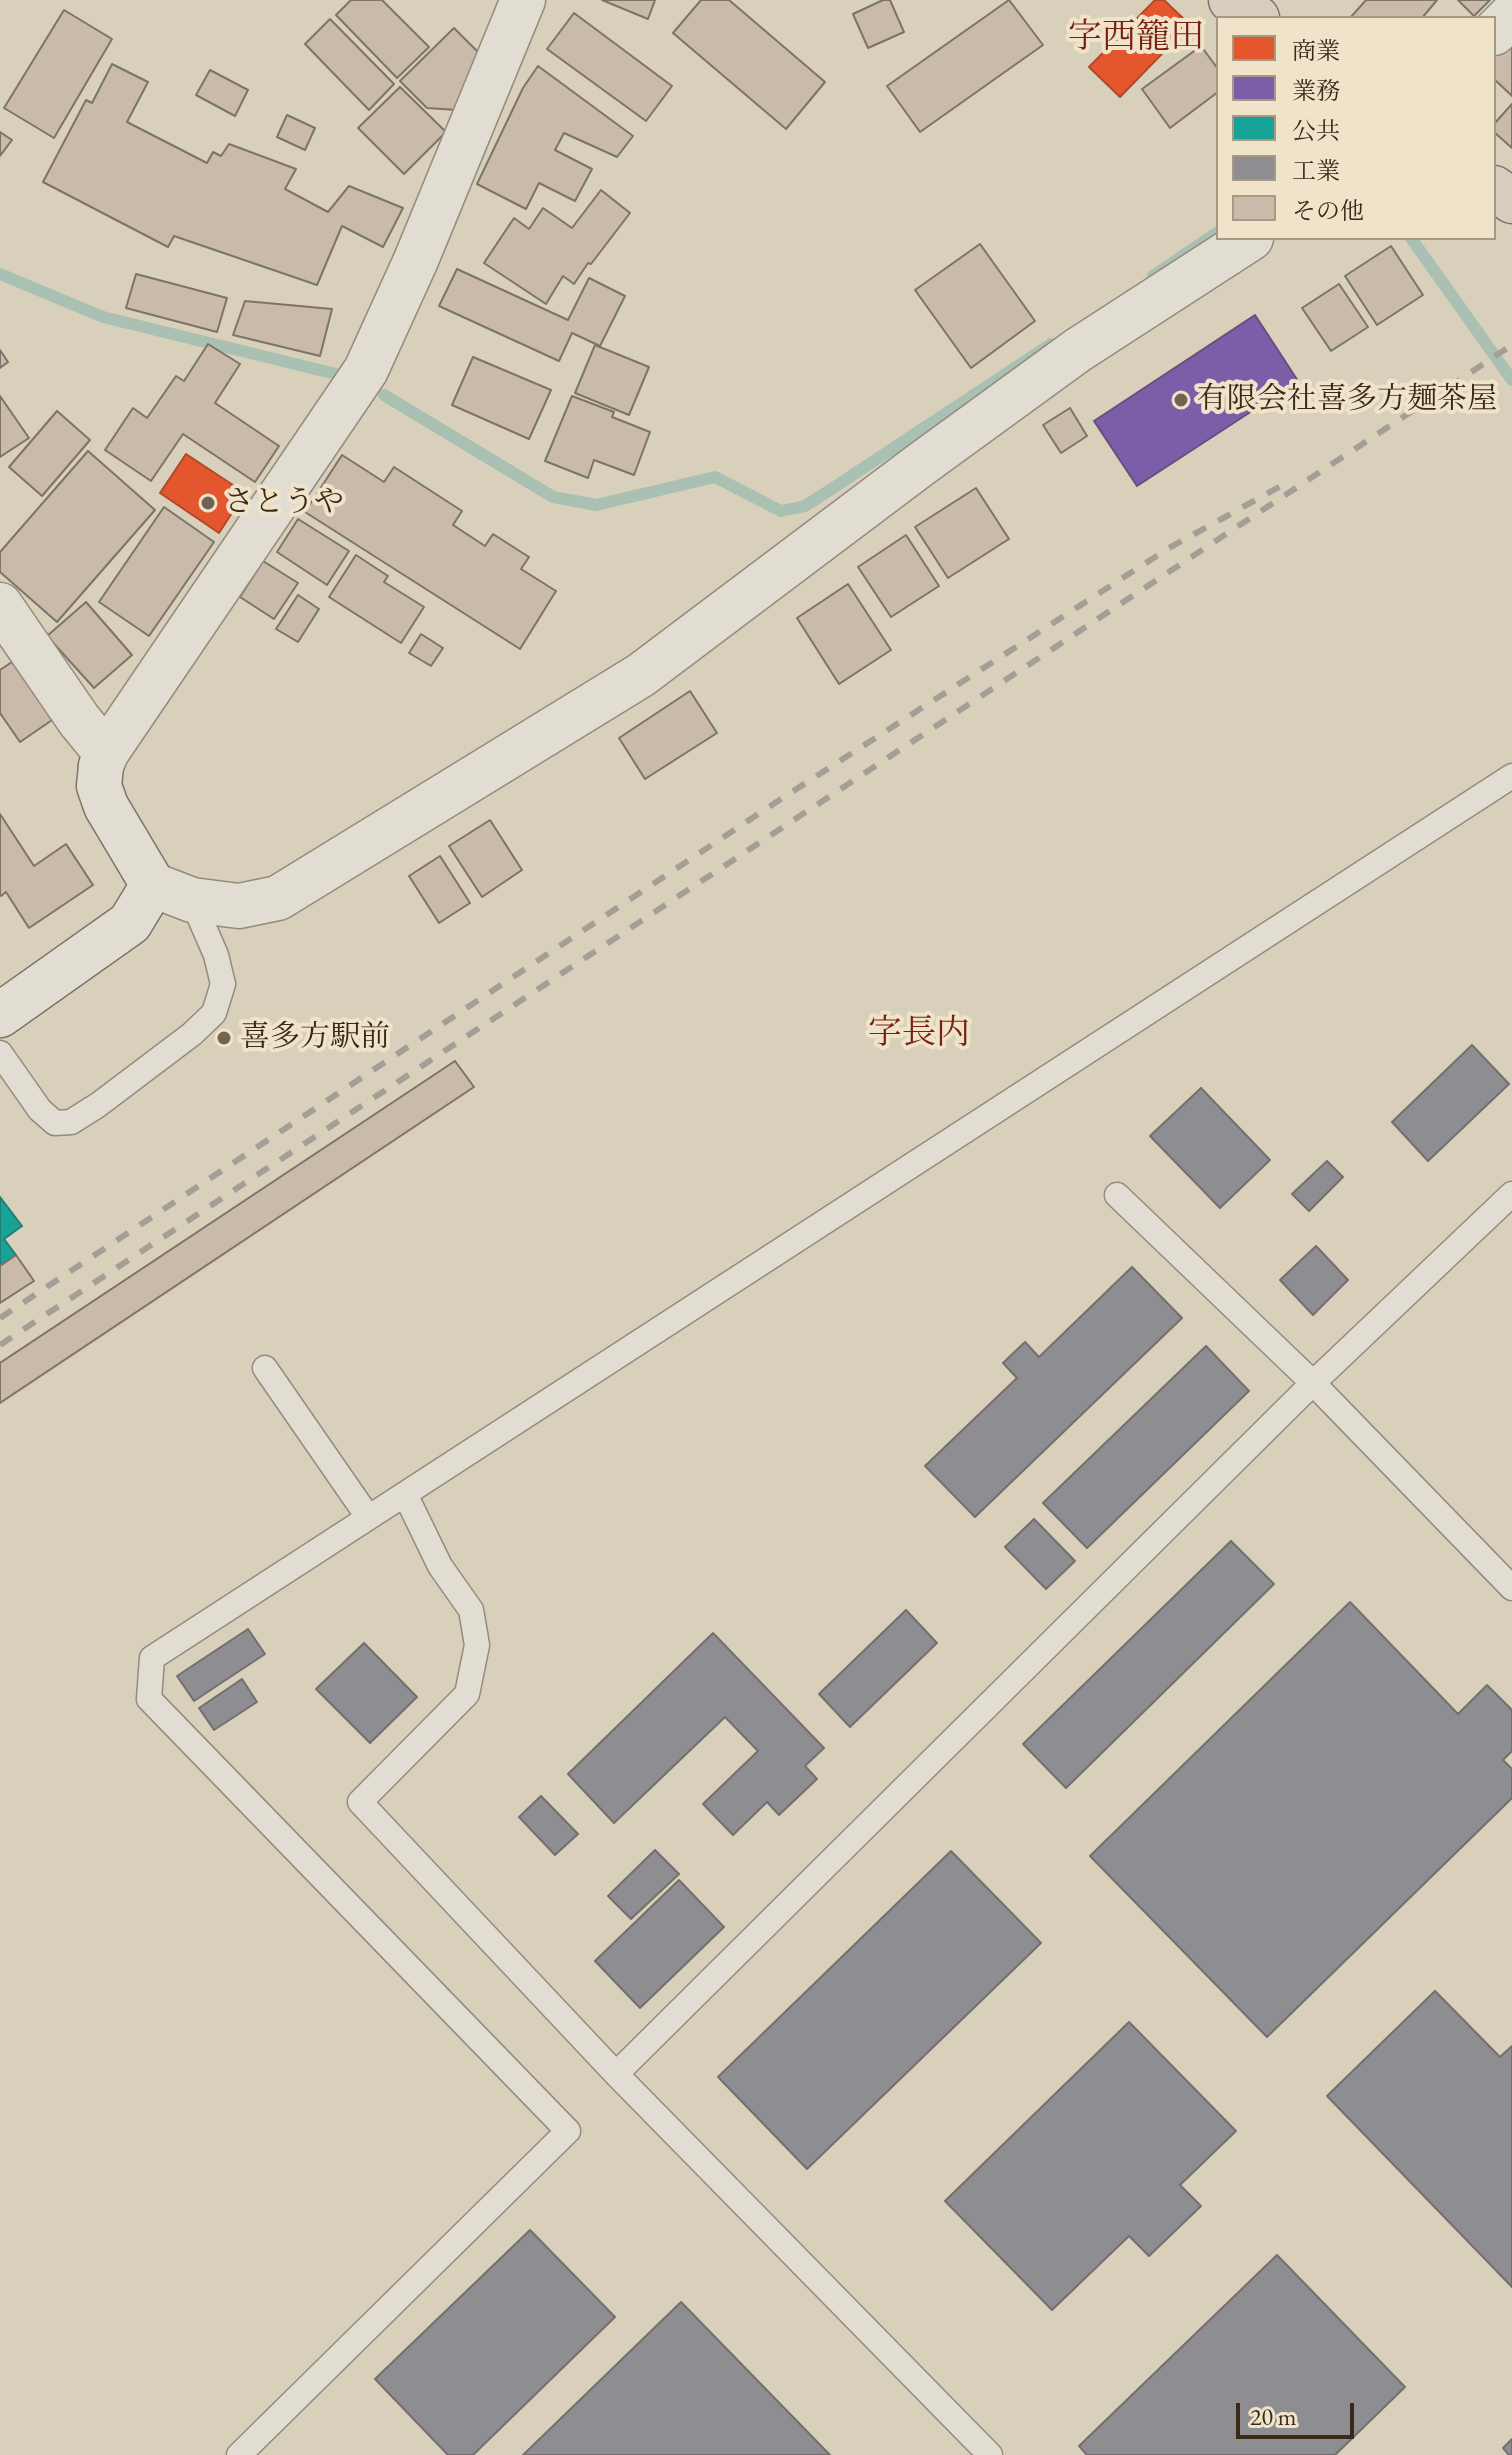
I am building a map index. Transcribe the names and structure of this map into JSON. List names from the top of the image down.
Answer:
{
  "districts": ["字西籠田", "字長内"],
  "places": ["有限会社喜多方麺茶屋", "さとうや", "喜多方駅前"],
  "legend": [
    "商業",
    "業務",
    "公共",
    "工業",
    "その他"
  ],
  "scale_bar": "20 m"
}
